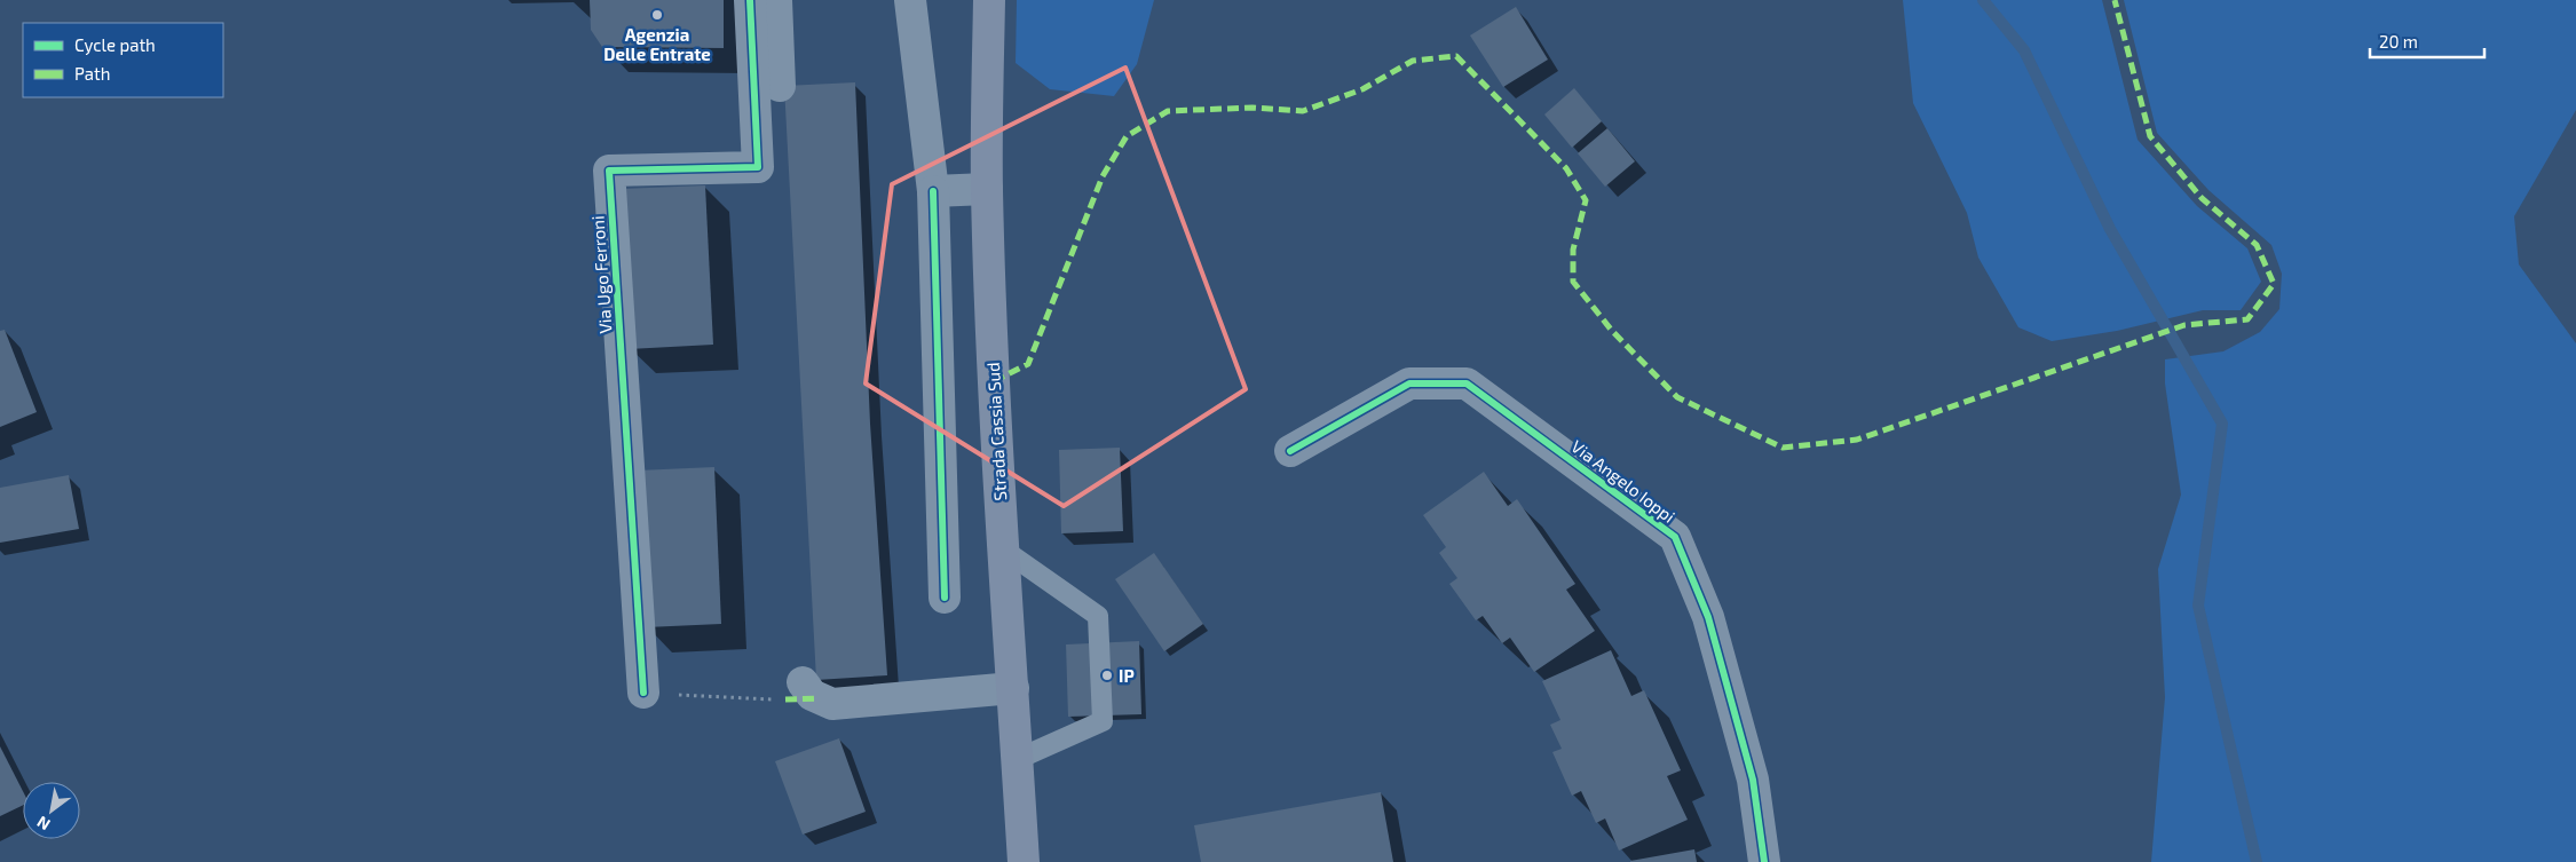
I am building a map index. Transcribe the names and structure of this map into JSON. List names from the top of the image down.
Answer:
{
  "streets": {
    "main road": ["Strada Cassia Sud"],
    "street": ["Via Ugo Ferroni", "Via Angelo Ioppi"]
  },
  "places": ["Agenzia Delle Entrate", "IP"],
  "legend": ["Cycle path", "Path"],
  "scale_bar": "20 m",
  "north": "bottom left"
}
